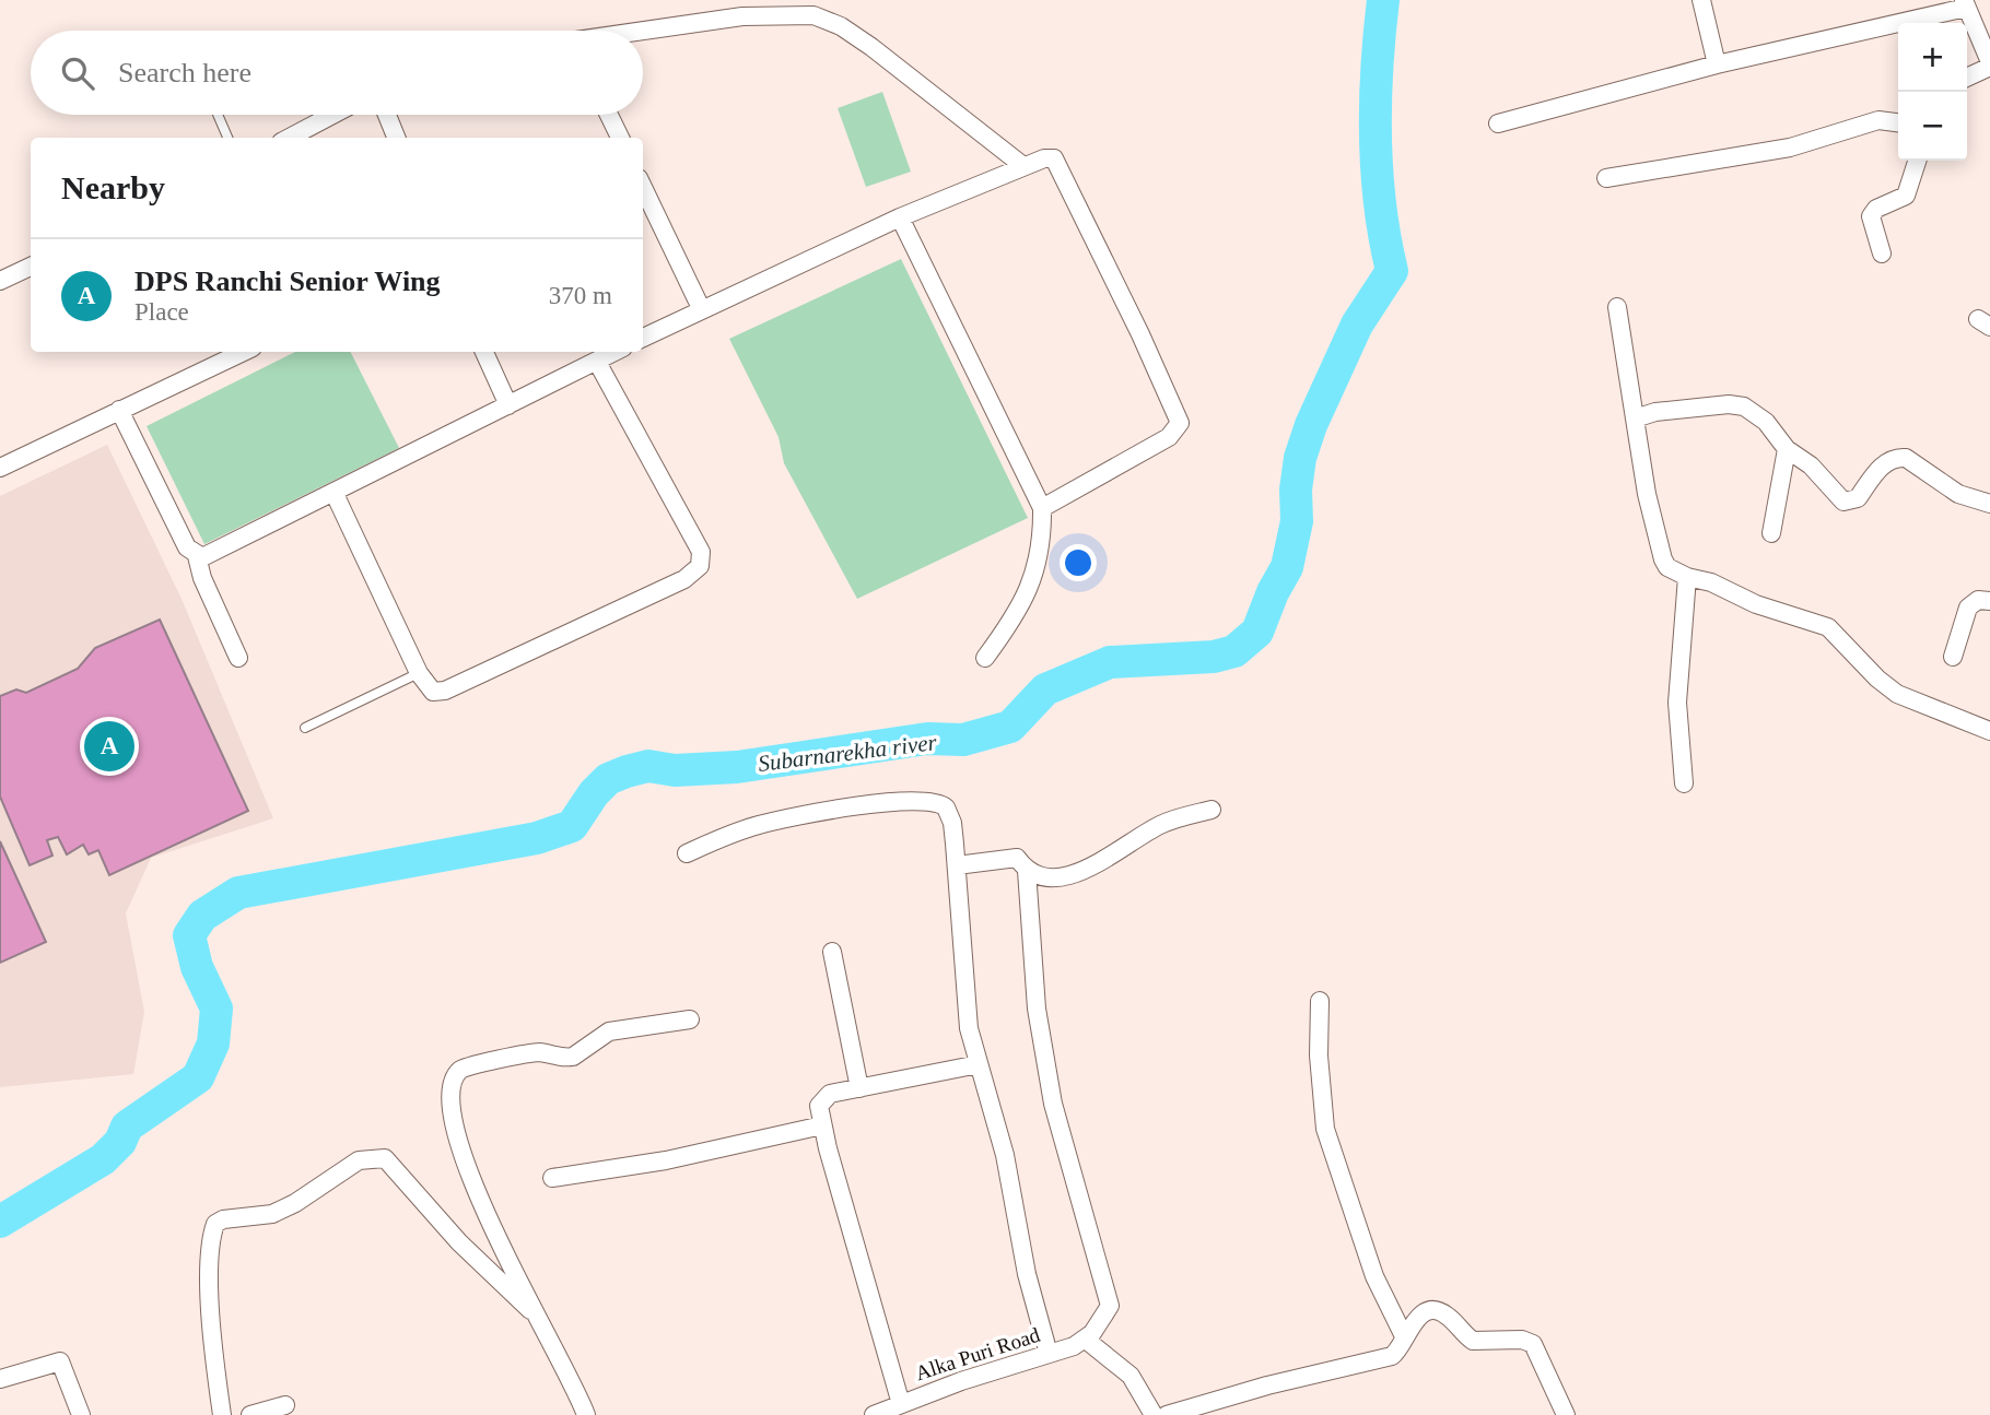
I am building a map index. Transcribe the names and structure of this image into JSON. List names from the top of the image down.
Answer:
{
  "streets": {
    "street": ["Alka Puri Road"]
  },
  "water": ["Subarnarekha river"],
  "page": {
    "map_buttons": ["+", "−"],
    "search": "Search here",
    "heading": "Nearby",
    "list": [
      {
        "mark": "A",
        "name": "DPS Ranchi Senior Wing",
        "note": "Place",
        "value": "370 m"
      }
    ],
    "pins": "A"
  }
}
